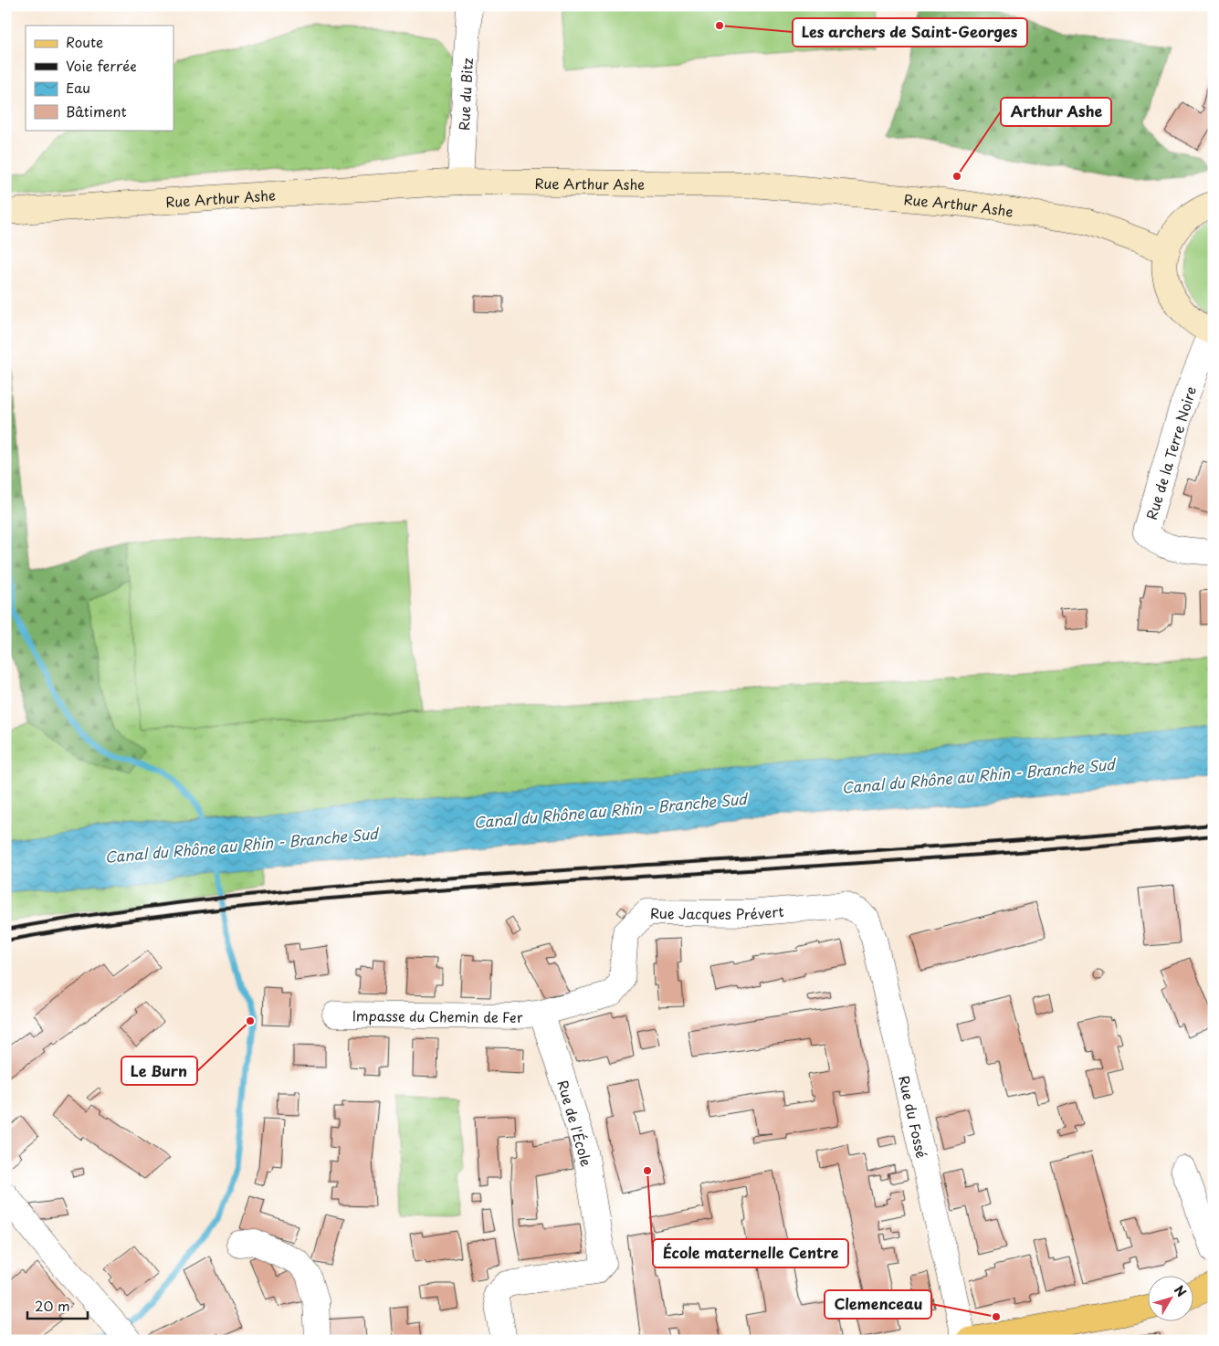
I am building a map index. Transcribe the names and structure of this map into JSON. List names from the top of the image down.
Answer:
{
  "streets": {
    "main road": ["Rue Arthur Ashe"],
    "street": [
      "Rue du Bitz",
      "Rue de la Terre Noire",
      "Rue Jacques Prévert",
      "Impasse du Chemin de Fer",
      "Rue du Fossé",
      "Rue de l'École"
    ]
  },
  "crossings": [
    ["Rue du Bitz", "Rue Arthur Ashe"],
    ["Rue Jacques Prévert", "Impasse du Chemin de Fer"],
    ["Rue Jacques Prévert", "Rue du Fossé"],
    ["Rue Jacques Prévert", "Rue de l'École"],
    ["Impasse du Chemin de Fer", "Rue de l'École"]
  ],
  "water": ["Canal du Rhône au Rhin - Branche Sud"],
  "places": [
    "Les archers de Saint-Georges",
    "Arthur Ashe",
    "Le Burn",
    "École maternelle Centre",
    "Clemenceau"
  ],
  "legend": [
    "Route",
    "Voie ferrée",
    "Eau",
    "Bâtiment"
  ],
  "scale_bar": "20 m",
  "north": "top right"
}
